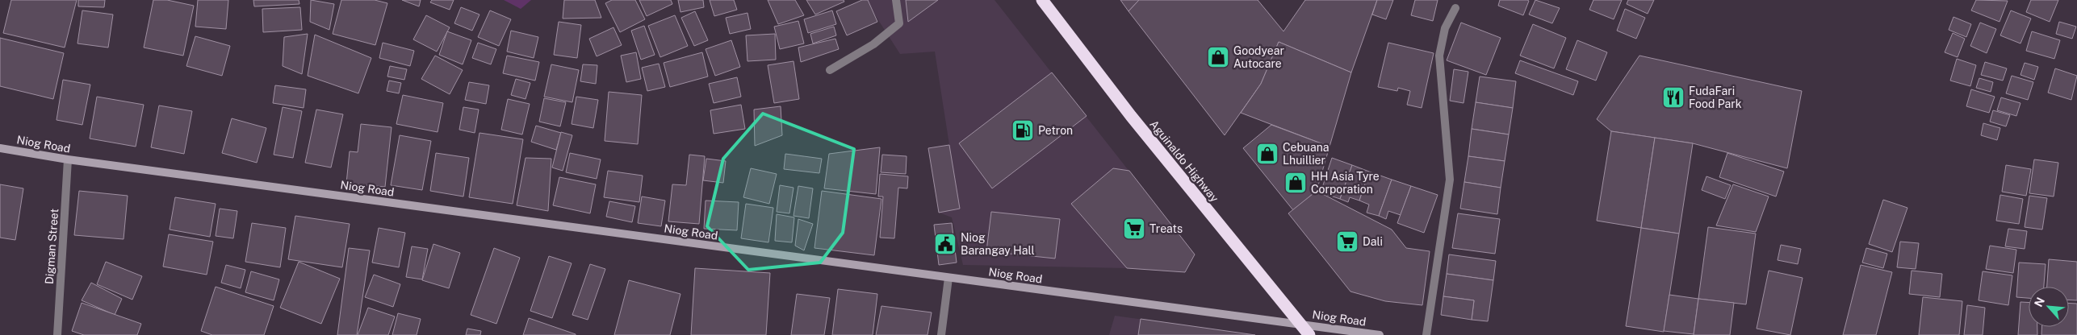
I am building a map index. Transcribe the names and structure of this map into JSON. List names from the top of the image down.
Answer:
{
  "streets": {
    "highway": ["Aguinaldo Highway"],
    "street": ["Niog Road", "Digman Street"]
  },
  "crossings": [
    ["Niog Road", "Aguinaldo Highway"],
    ["Niog Road", "Digman Street"]
  ],
  "places": {
    "shop": ["Goodyear Autocare", "Cebuana Lhuillier", "HH Asia Tyre Corporation"],
    "restaurant": ["FudaFari Food Park"],
    "fuel station": ["Petron"],
    "supermarket": ["Treats", "Dali"],
    "public building": ["Niog Barangay Hall"]
  },
  "north": "top left"
}
